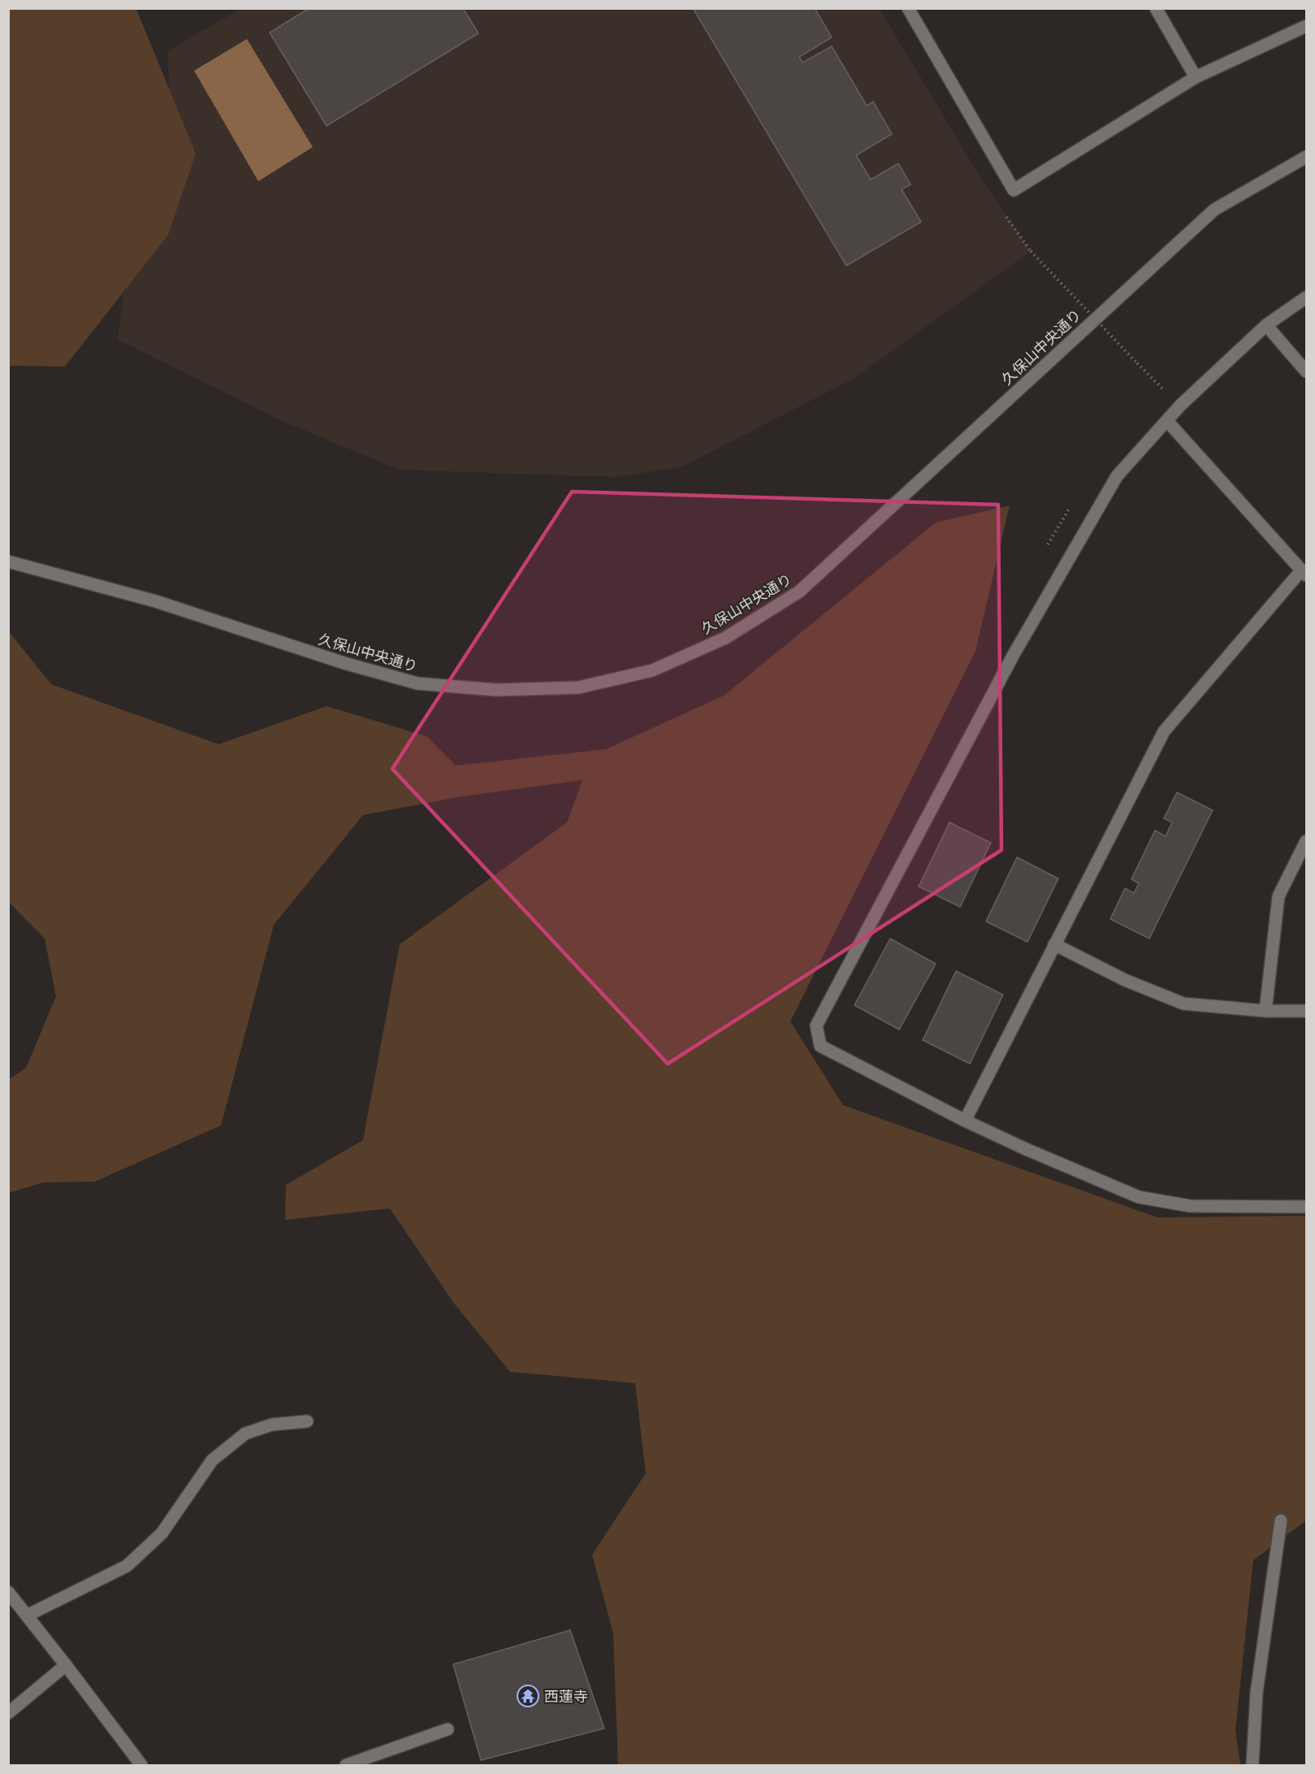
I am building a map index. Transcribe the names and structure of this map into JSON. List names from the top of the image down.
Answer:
{
  "streets": {
    "street": ["久保山中央通り"]
  },
  "places": {
    "temple": ["西蓮寺"]
  }
}
